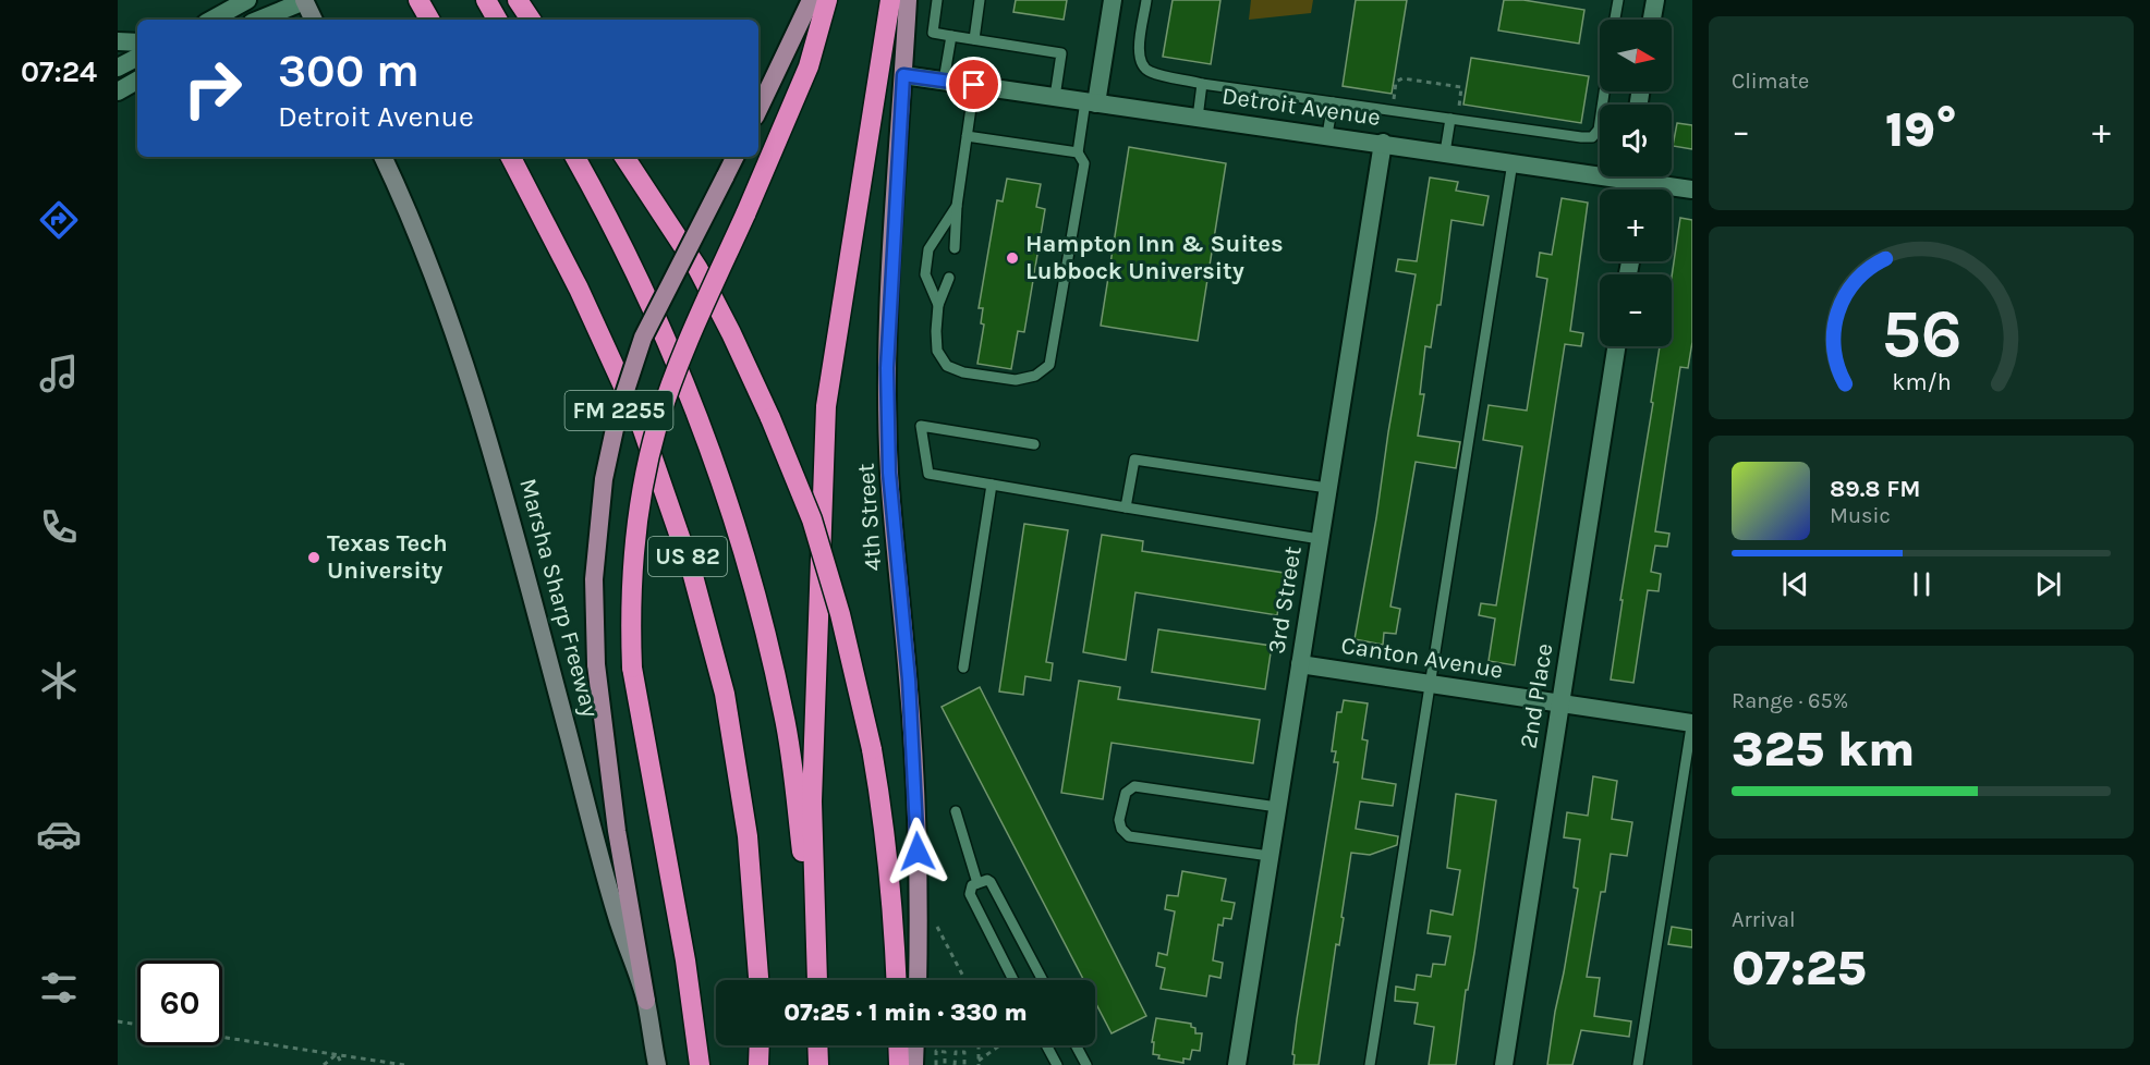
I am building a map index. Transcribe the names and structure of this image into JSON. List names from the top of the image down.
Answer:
{
  "streets": {
    "highway": ["US 82"],
    "main road": ["FM 2255", "4th Street", "Marsha Sharp Freeway"],
    "street": [
      "Detroit Avenue",
      "3rd Street",
      "Canton Avenue",
      "2nd Place"
    ]
  },
  "crossings": [
    ["Detroit Avenue", "4th Street"],
    ["Detroit Avenue", "3rd Street"],
    ["FM 2255", "Marsha Sharp Freeway"],
    ["3rd Street", "Canton Avenue"],
    ["Canton Avenue", "2nd Place"]
  ],
  "places": ["Hampton Inn & Suites Lubbock University", "Texas Tech University"],
  "north": "right",
  "page": {
    "tabs": "07:24",
    "tile": [
      "Climate",
      ["Range · 65%", "325 km"],
      ["Arrival", "07:25"]
    ],
    "map_buttons": ["+", "−"],
    "turn": ["300 m", "Detroit Avenue"],
    "heat": ["−", "19°", "+"],
    "song": ["89.8 FM", "Music"],
    "limit": "60",
    "trip": "07:25 · 1 min · 330 m",
    "gauge": ["56", "km/h"]
  }
}
